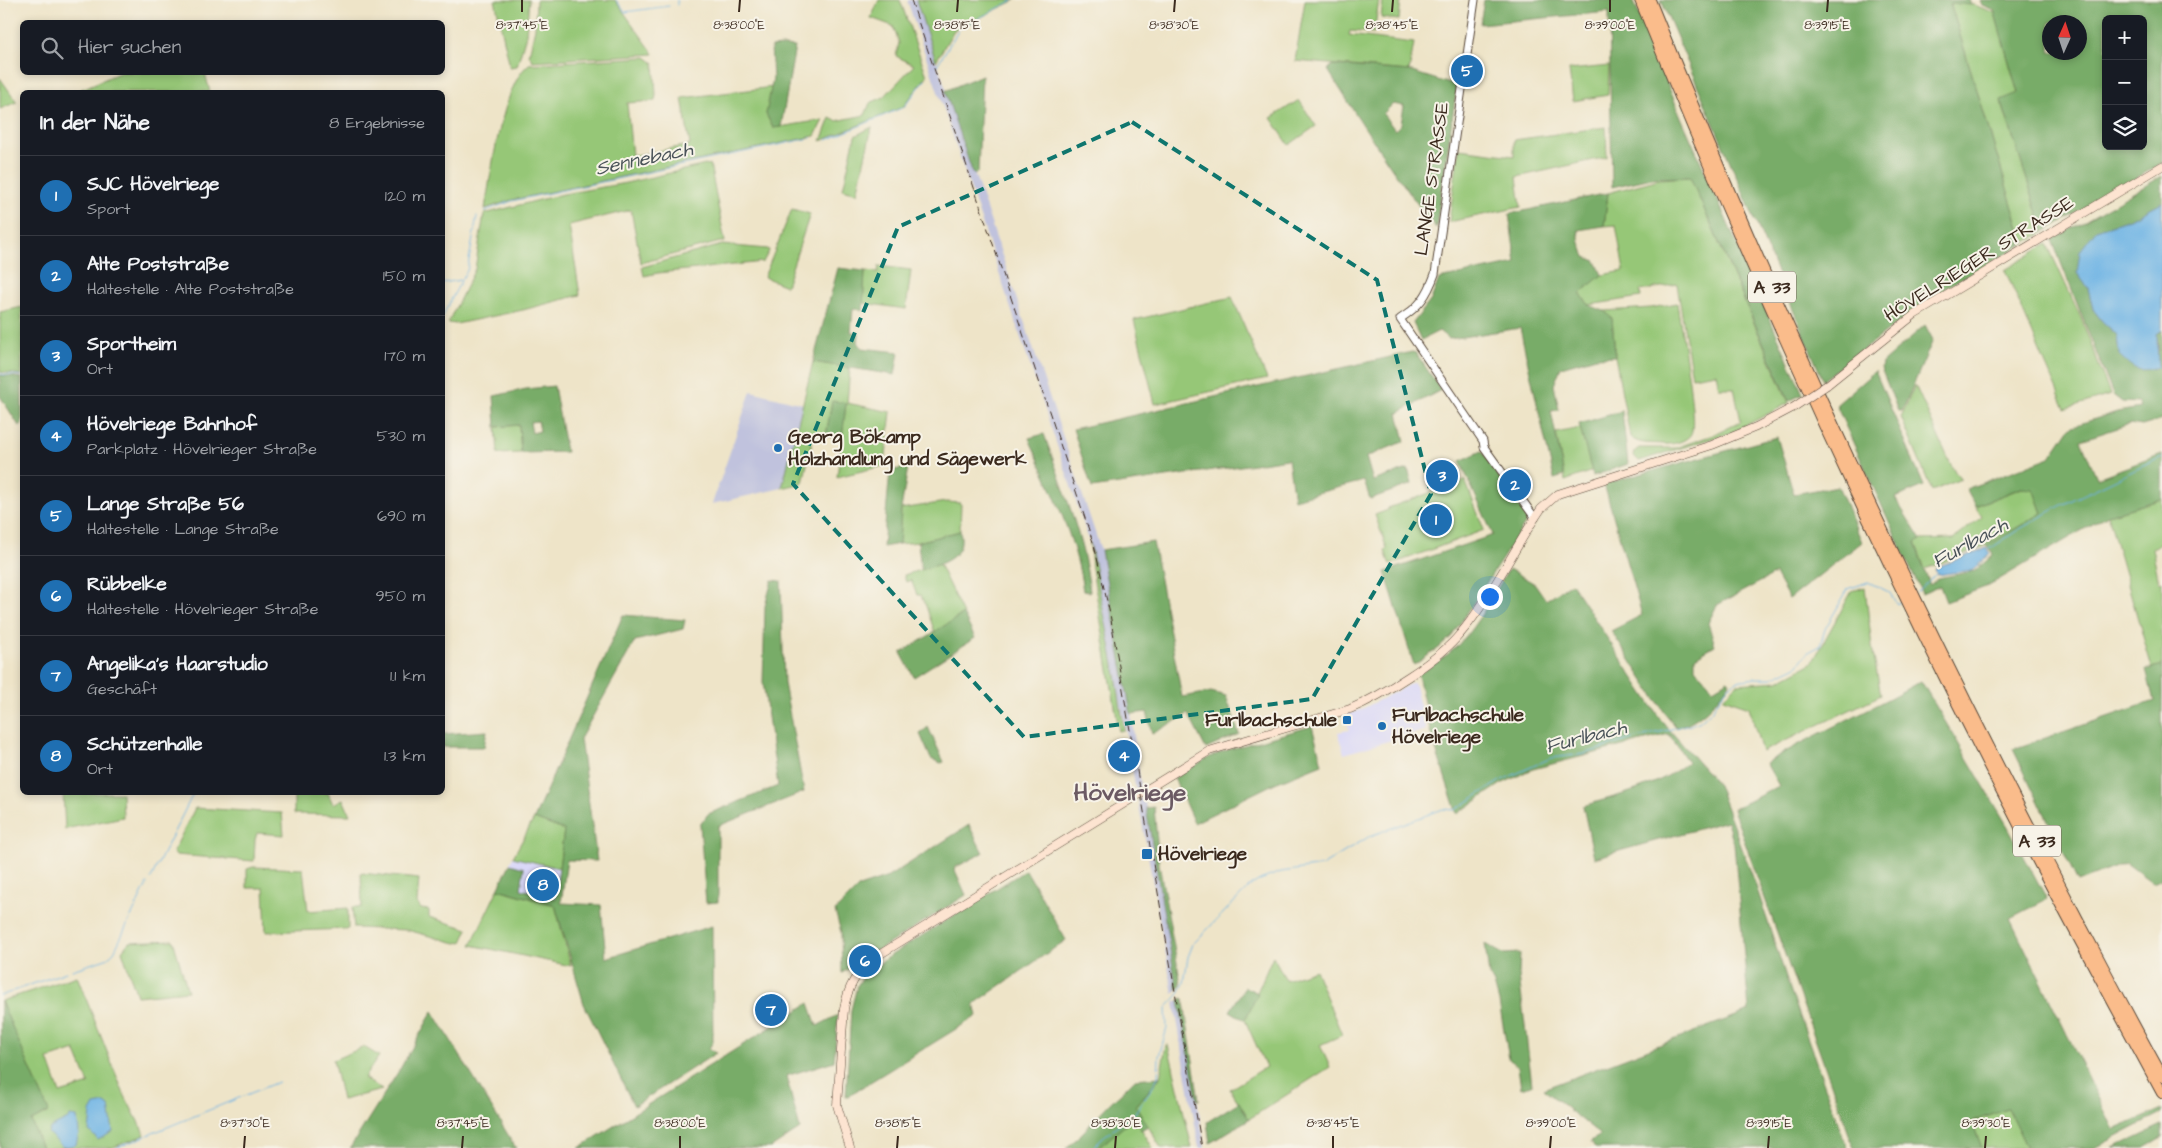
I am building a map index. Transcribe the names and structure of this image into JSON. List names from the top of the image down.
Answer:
{
  "streets": {
    "highway": ["A 33"],
    "main road": ["HÖVELRIEGER STRASSE"],
    "street": ["LANGE STRASSE"]
  },
  "crossings": [
    ["LANGE STRASSE", "HÖVELRIEGER STRASSE"]
  ],
  "districts": ["Hövelriege"],
  "water": ["Sennebach", "Furlbach"],
  "places": {
    "other": ["Georg Bökamp Holzhandlung und Sägewerk", "Furlbachschule Hövelriege"],
    "transit": ["Furlbachschule", "Hövelriege"]
  },
  "north": "top",
  "page": {
    "map_buttons": ["+", "−"],
    "search": "Hier suchen",
    "pins": [
      "5",
      "3",
      "2",
      "1",
      "4",
      "8",
      "6",
      "7"
    ],
    "heading": ["In der Nähe", "8 Ergebnisse"],
    "list": [
      {
        "mark": "1",
        "name": "SJC Hövelriege",
        "note": "Sport",
        "value": "120 m"
      },
      {
        "mark": "2",
        "name": "Alte Poststraße",
        "note": "Haltestelle · Alte Poststraße",
        "value": "150 m"
      },
      {
        "mark": "3",
        "name": "Sportheim",
        "note": "Ort",
        "value": "170 m"
      },
      {
        "mark": "4",
        "name": "Hövelriege Bahnhof",
        "note": "Parkplatz · Hövelrieger Straße",
        "value": "530 m"
      },
      {
        "mark": "5",
        "name": "Lange Straße 56",
        "note": "Haltestelle · Lange Straße",
        "value": "690 m"
      },
      {
        "mark": "6",
        "name": "Rübbelke",
        "note": "Haltestelle · Hövelrieger Straße",
        "value": "950 m"
      },
      {
        "mark": "7",
        "name": "Angelika's Haarstudio",
        "note": "Geschäft",
        "value": "1.1 km"
      },
      {
        "mark": "8",
        "name": "Schützenhalle",
        "note": "Ort",
        "value": "1.3 km"
      }
    ]
  },
  "coordinates": [
    "8°37'45\"E",
    "8°38'00\"E",
    "8°38'15\"E",
    "8°38'30\"E",
    "8°38'45\"E",
    "8°39'00\"E",
    "8°39'15\"E",
    "8°37'30\"E",
    "8°39'30\"E"
  ]
}
